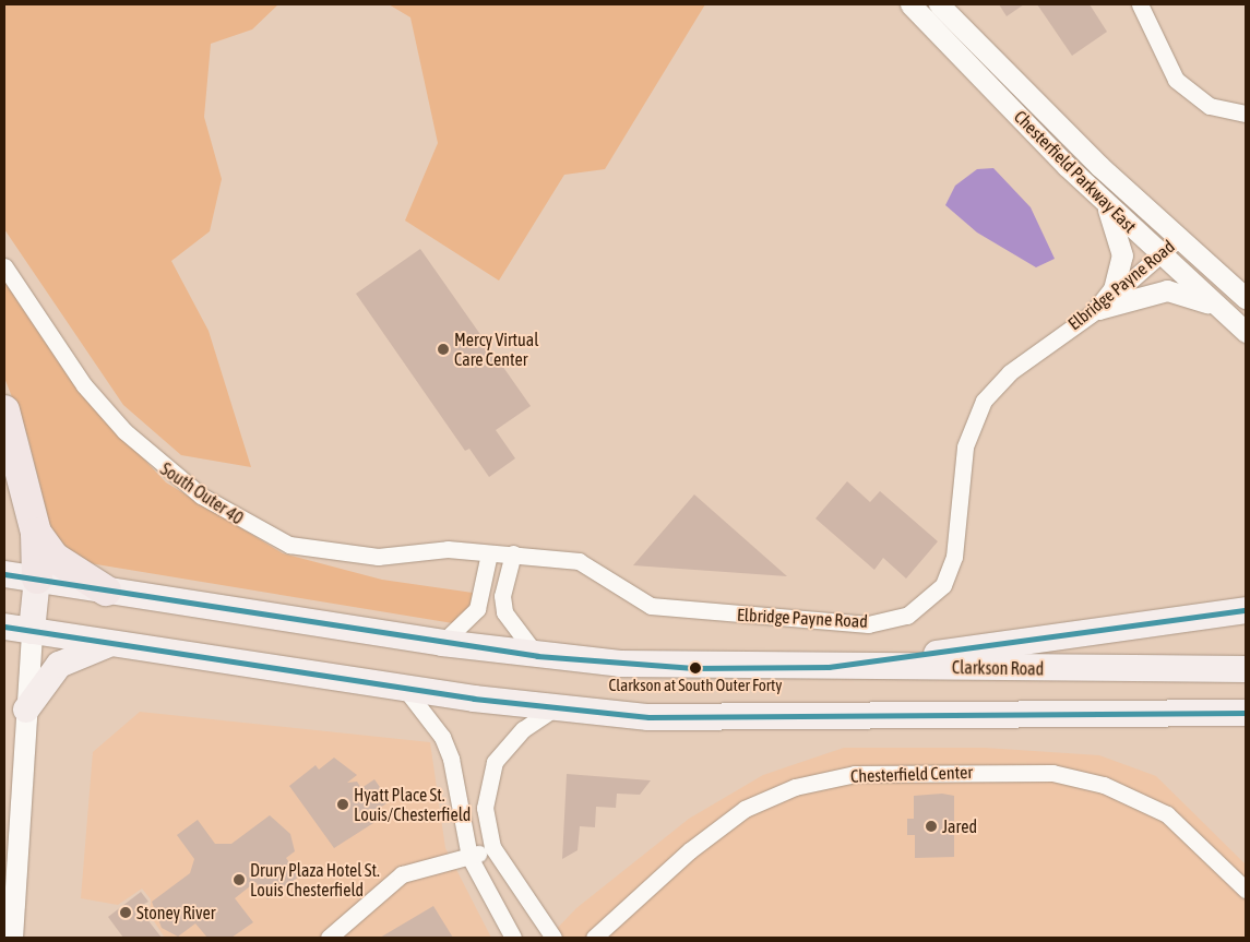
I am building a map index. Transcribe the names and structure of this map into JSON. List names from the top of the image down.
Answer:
{
  "streets": {
    "main road": ["Clarkson Road"],
    "street": [
      "Chesterfield Parkway East",
      "Elbridge Payne Road",
      "South Outer 40",
      "Chesterfield Center"
    ]
  },
  "crossings": [
    ["Chesterfield Parkway East", "Elbridge Payne Road"],
    ["Elbridge Payne Road", "South Outer 40"]
  ],
  "places": [
    "Mercy Virtual Care Center",
    "Clarkson at South Outer Forty",
    "Hyatt Place St. Louis/Chesterfield",
    "Jared",
    "Drury Plaza Hotel St. Louis Chesterfield",
    "Stoney River"
  ]
}
